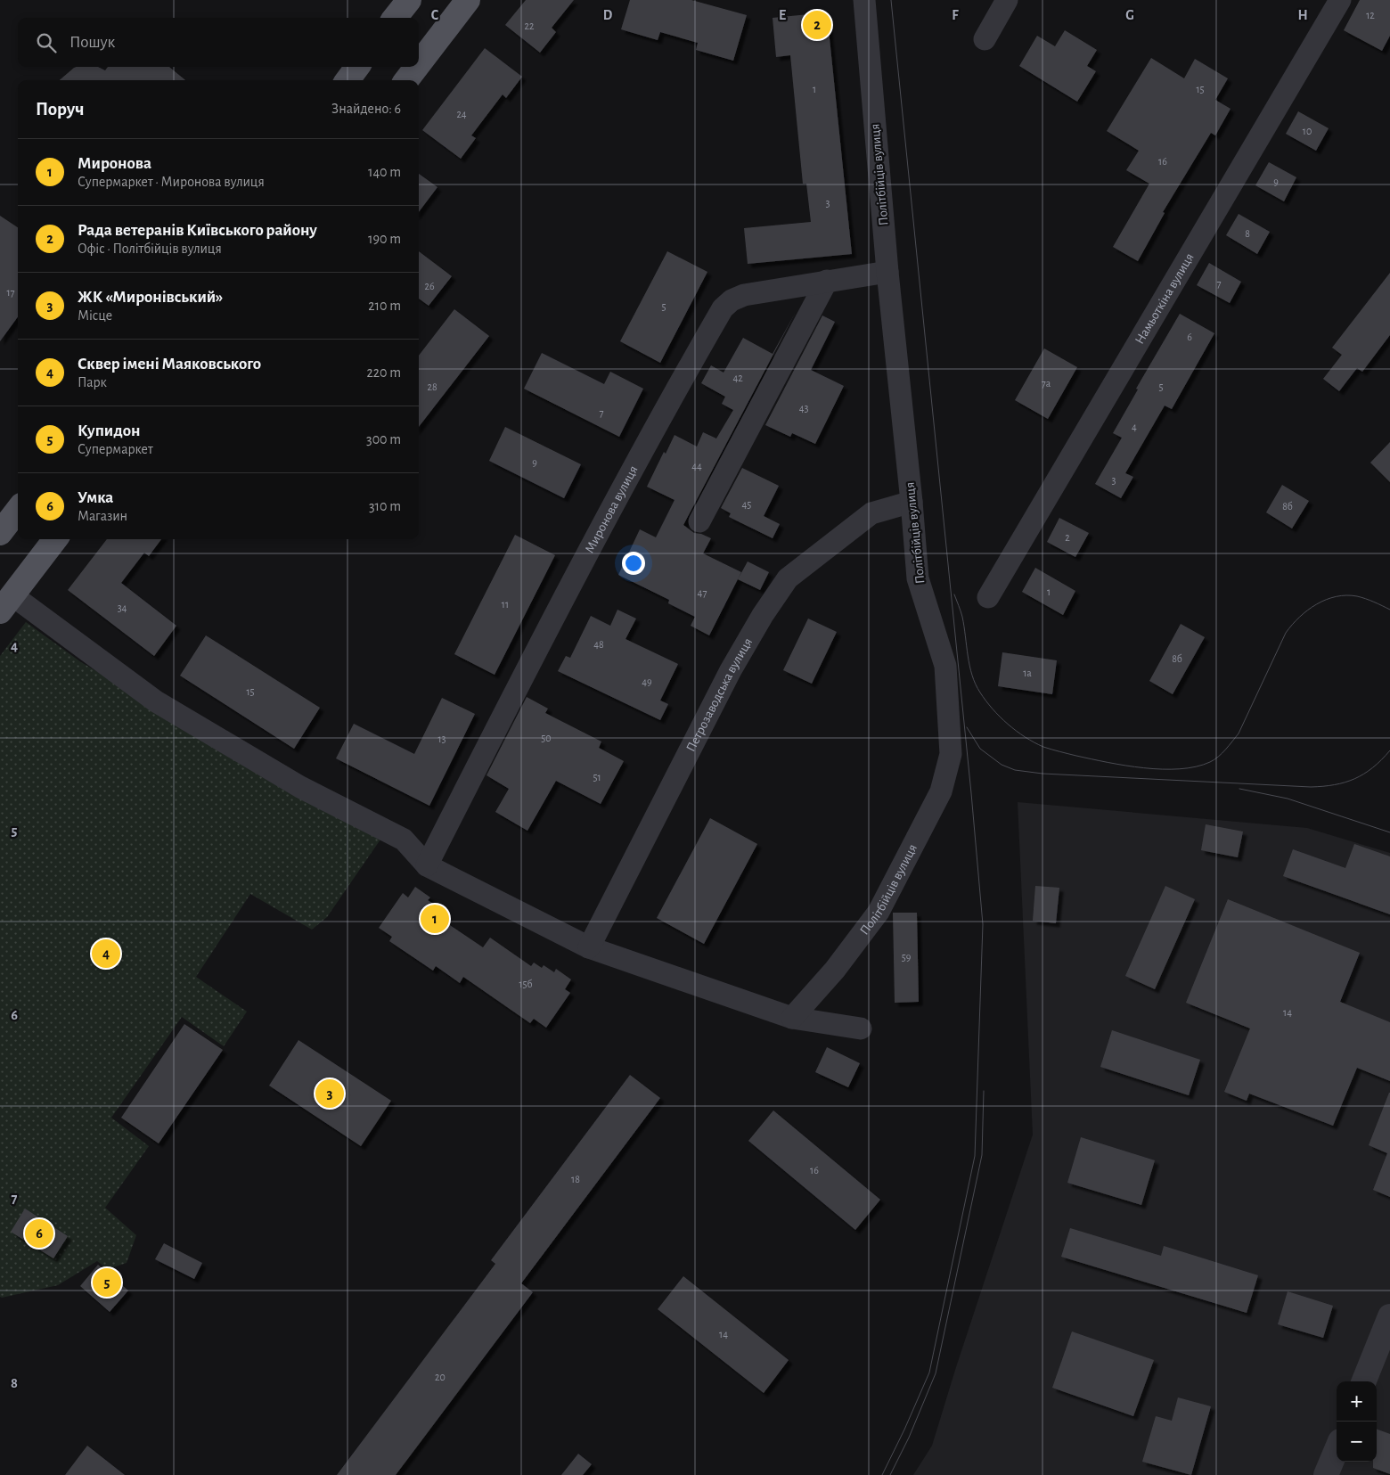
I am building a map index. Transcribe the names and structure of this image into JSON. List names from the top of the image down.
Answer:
{
  "streets": {
    "street": [
      "Політбійців вулиця",
      "Намьоткіна вулиця",
      "Миронова вулиця",
      "Петрозаводська вулиця"
    ]
  },
  "crossings": [
    ["Політбійців вулиця", "Миронова вулиця"],
    ["Політбійців вулиця", "Петрозаводська вулиця"]
  ],
  "house_numbers": [
    "12",
    "22",
    "1",
    "15",
    "24",
    "10",
    "16",
    "9",
    "3",
    "8",
    "7",
    "26",
    "17",
    "5",
    "6",
    "42",
    "7а",
    "28",
    "5",
    "43",
    "7",
    "4",
    "9",
    "44",
    "3",
    "45",
    "8б",
    "2",
    "1",
    "47",
    "11",
    "34",
    "48",
    "8б",
    "1а",
    "49",
    "15",
    "50",
    "13",
    "51",
    "59",
    "15б",
    "14",
    "16",
    "18",
    "14",
    "20"
  ],
  "page": {
    "pins": [
      "2",
      "1",
      "4",
      "3",
      "6",
      "5"
    ],
    "search": "Пошук",
    "heading": ["Поруч", "Знайдено: 6"],
    "list": [
      {
        "mark": "1",
        "name": "Миронова",
        "note": "Супермаркет · Миронова вулиця",
        "value": "140 m"
      },
      {
        "mark": "2",
        "name": "Рада ветеранів Київського району",
        "note": "Офіс · Політбійців вулиця",
        "value": "190 m"
      },
      {
        "mark": "3",
        "name": "ЖК «Миронівський»",
        "note": "Місце",
        "value": "210 m"
      },
      {
        "mark": "4",
        "name": "Сквер імені Маяковського",
        "note": "Парк",
        "value": "220 m"
      },
      {
        "mark": "5",
        "name": "Купидон",
        "note": "Супермаркет",
        "value": "300 m"
      },
      {
        "mark": "6",
        "name": "Умка",
        "note": "Магазин",
        "value": "310 m"
      }
    ],
    "map_buttons": ["+", "−"]
  },
  "grid": {
    "columns": [
      "C",
      "D",
      "E",
      "F",
      "G",
      "H"
    ],
    "rows": [
      "4",
      "5",
      "6",
      "7",
      "8"
    ]
  }
}
